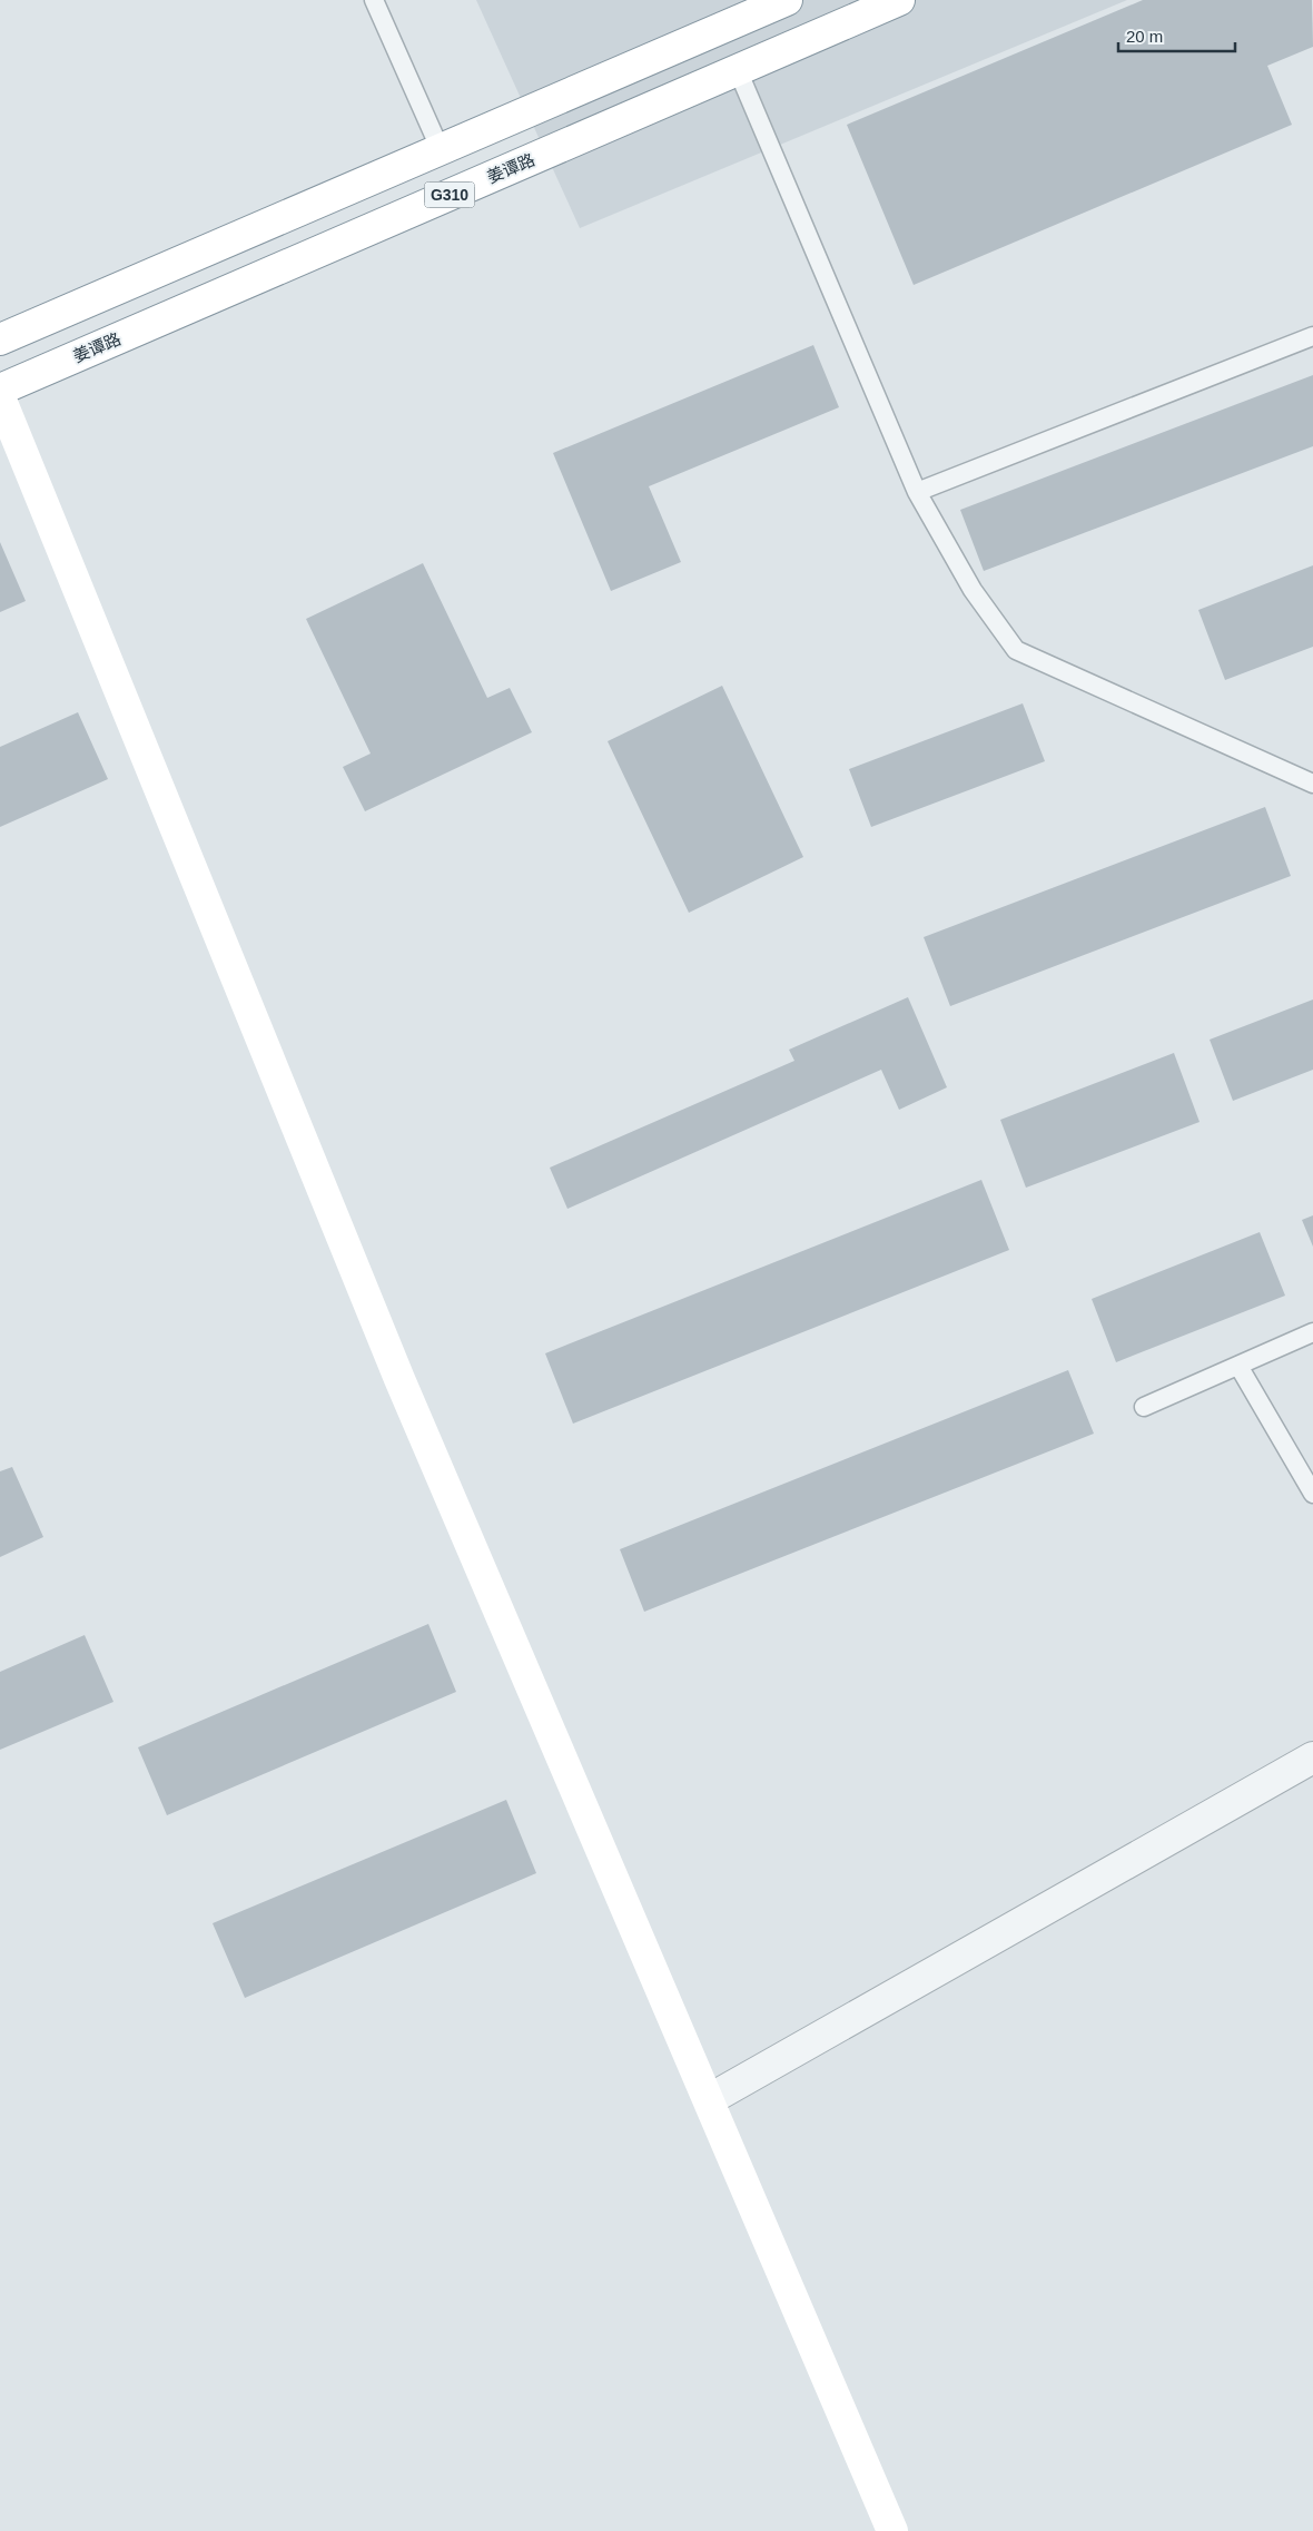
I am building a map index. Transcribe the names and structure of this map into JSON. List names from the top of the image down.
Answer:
{
  "streets": {
    "main road": ["姜谭路", "G310"]
  },
  "scale_bar": "20 m"
}
